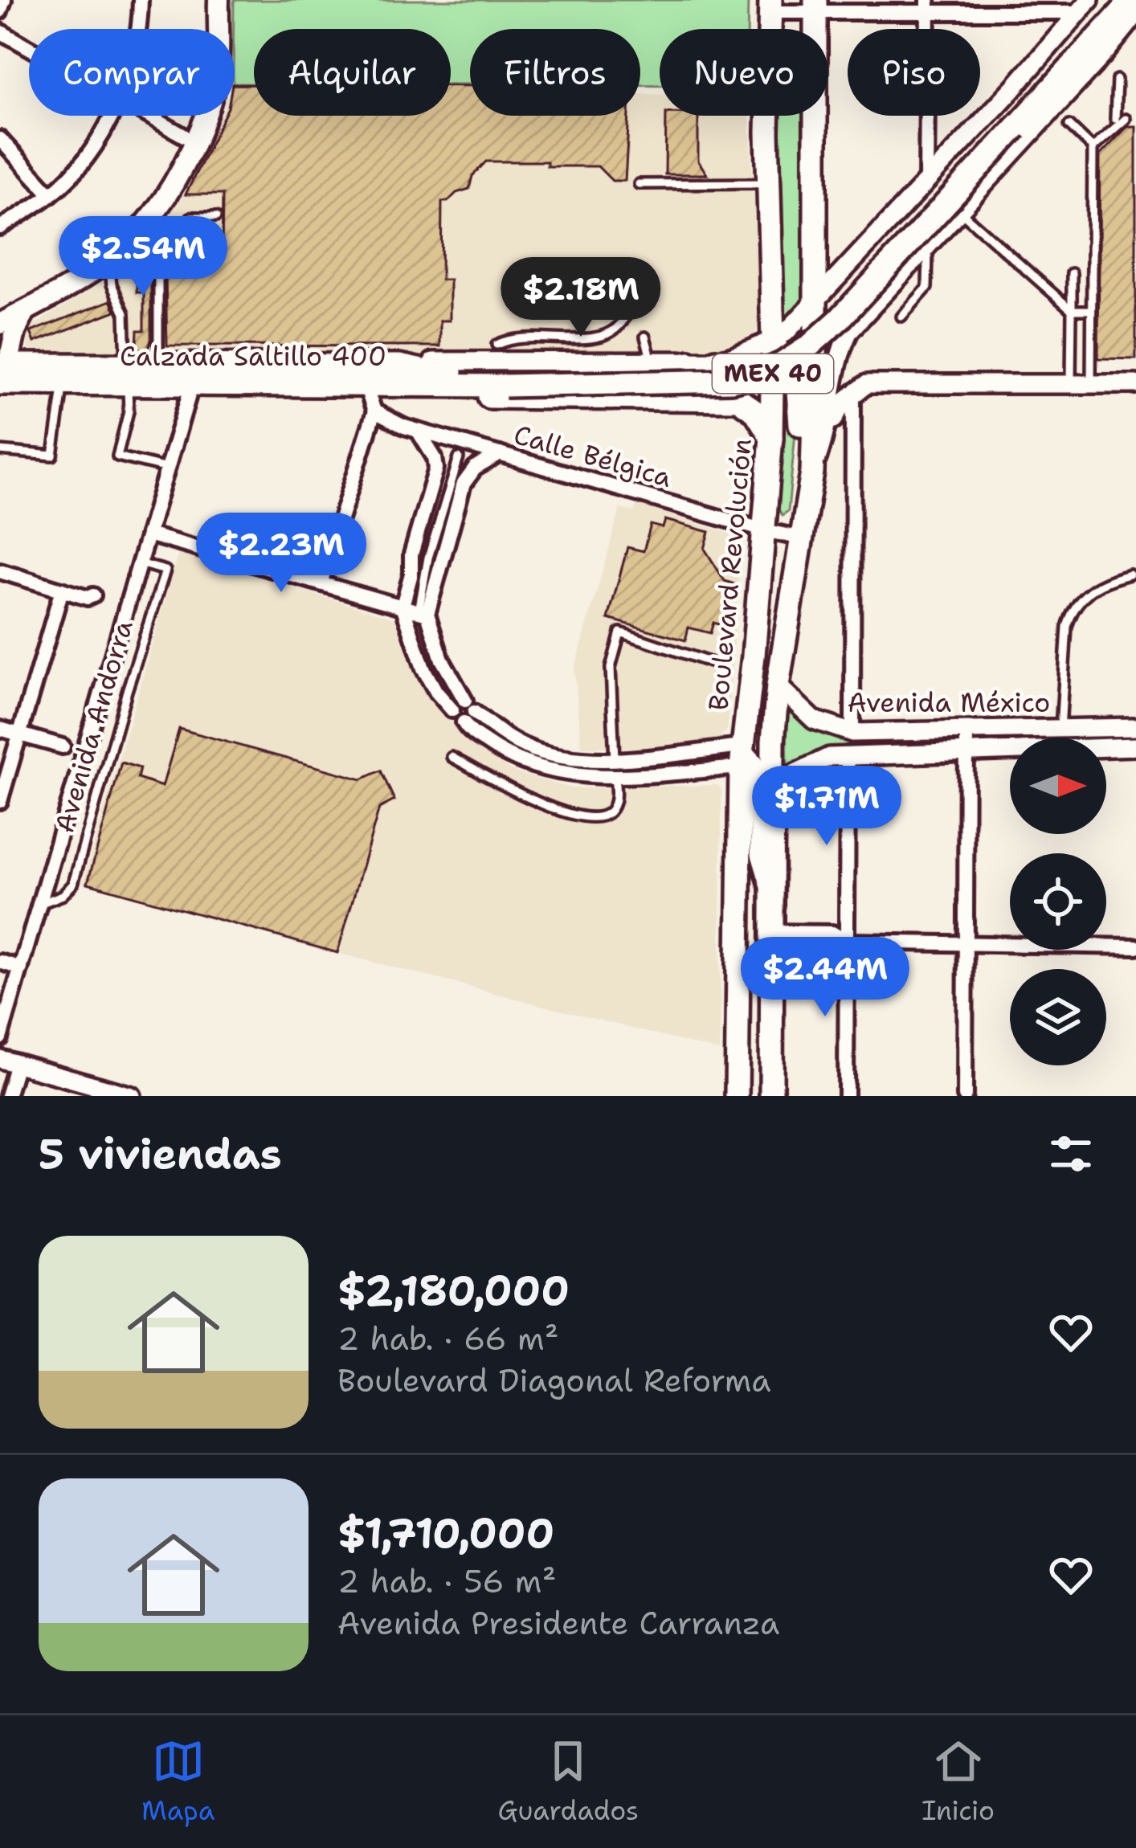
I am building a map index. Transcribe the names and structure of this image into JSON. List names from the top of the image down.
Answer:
{
  "streets": {
    "main road": ["Calzada Saltillo 400", "MEX 40", "Boulevard Revolución"],
    "street": ["Calle Bélgica", "Avenida México", "Avenida Andorra"]
  },
  "crossings": [
    ["Calzada Saltillo 400", "Avenida Andorra"],
    ["MEX 40", "Calle Bélgica"],
    ["MEX 40", "Avenida México"],
    ["Calle Bélgica", "Boulevard Revolución"]
  ],
  "north": "right",
  "page": {
    "chip": [
      "Comprar",
      "Alquilar",
      "Filtros",
      "Nuevo",
      "Piso"
    ],
    "price": [
      "$2.54M",
      "$2.18M",
      "$2.23M",
      "$1.71M",
      "$2.44M"
    ],
    "heading": "5 viviendas",
    "list": [
      {
        "name": "$2,180,000",
        "note": "2 hab. · 66 m² · Boulevard Diagonal Reforma"
      },
      {
        "name": "$1,710,000",
        "note": "2 hab. · 56 m² · Avenida Presidente Carranza"
      }
    ],
    "tabs": ["Mapa", "Guardados", "Inicio"]
  }
}
